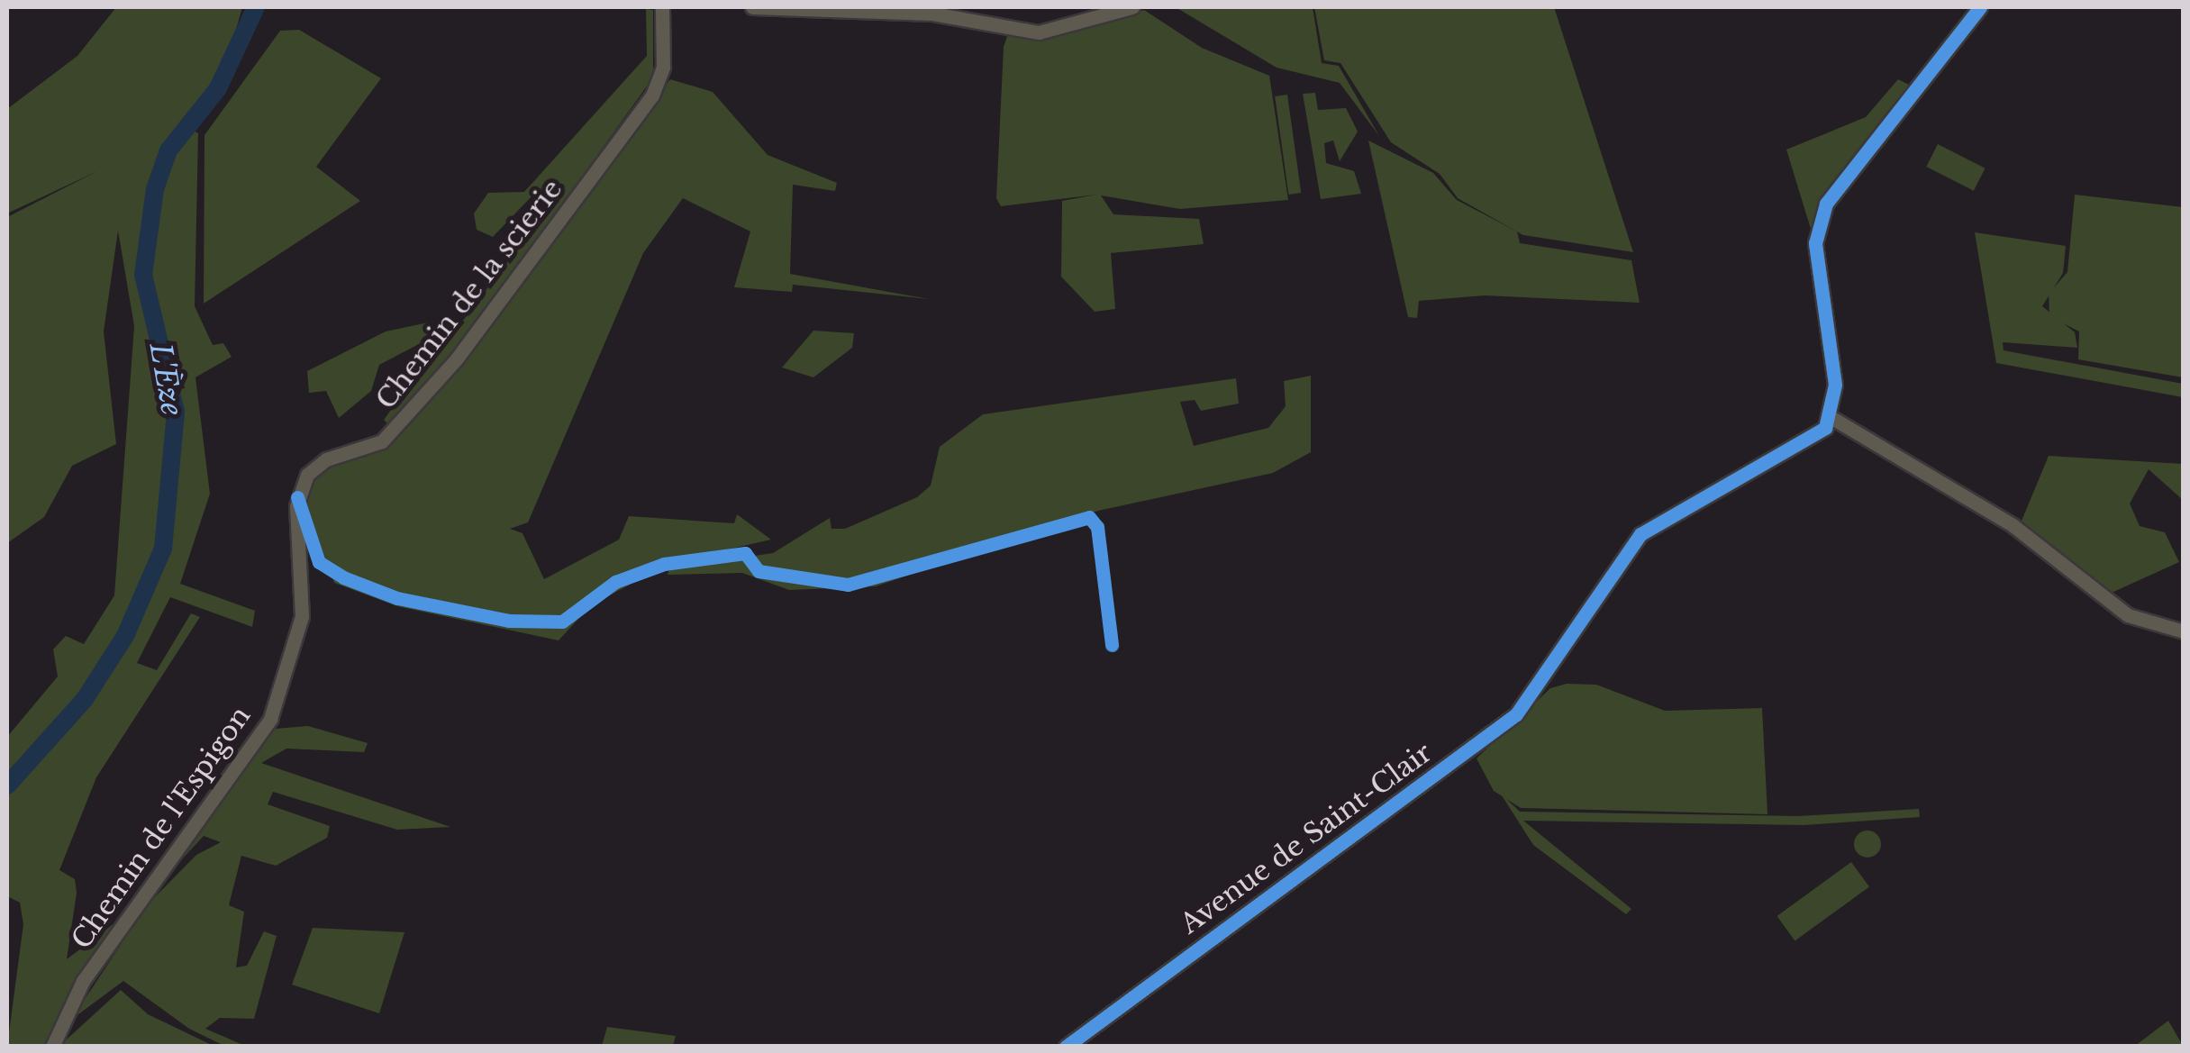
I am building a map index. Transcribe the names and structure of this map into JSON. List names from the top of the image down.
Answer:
{
  "streets": {
    "street": ["Chemin de la scierie", "Chemin de l'Espigon", "Avenue de Saint-Clair"]
  },
  "crossings": [
    ["Chemin de la scierie", "Chemin de l'Espigon"]
  ],
  "water": ["L'Èze"]
}
